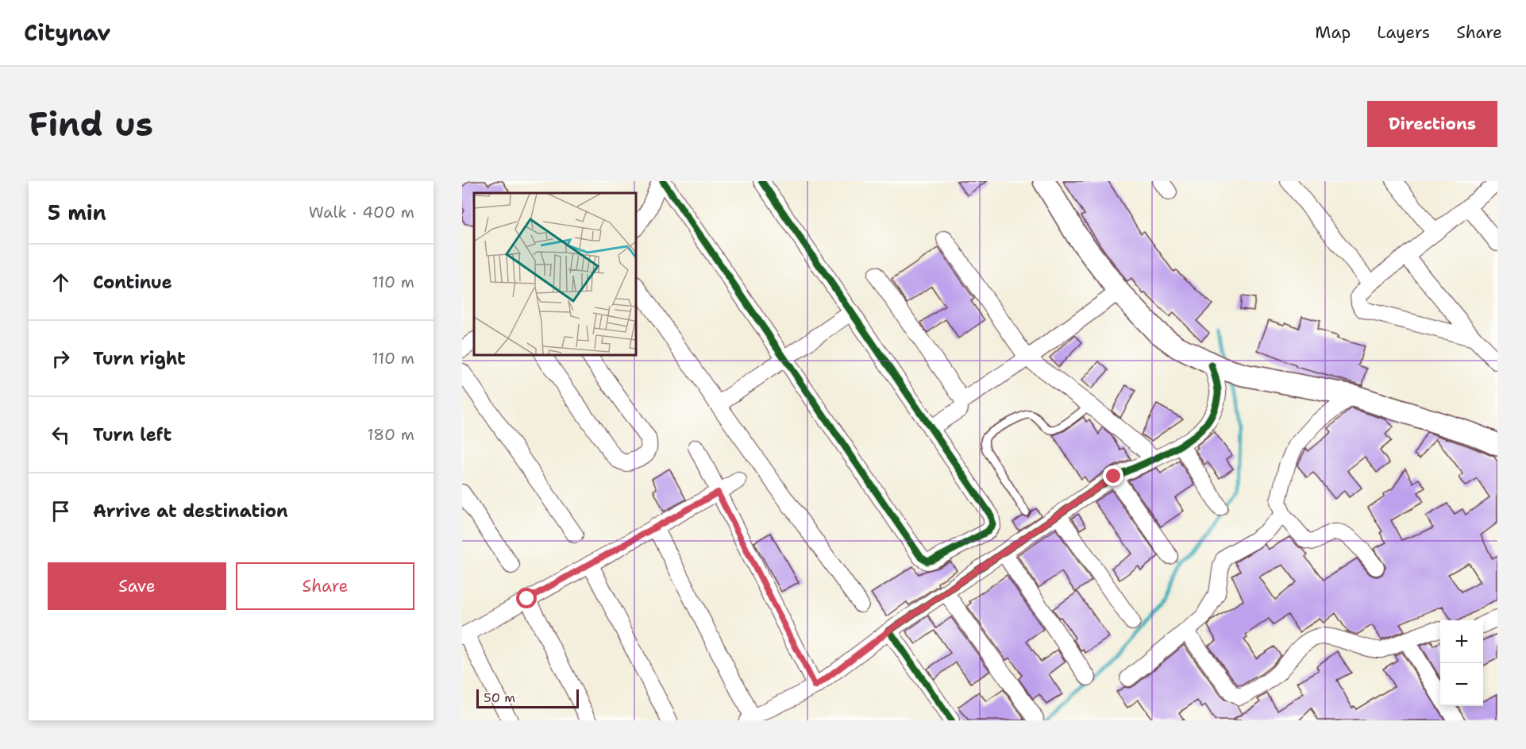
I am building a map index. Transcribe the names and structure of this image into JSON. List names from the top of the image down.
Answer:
{
  "scale_bar": "50 m",
  "page": {
    "header": "Citynav",
    "nav": ["Map", "Layers", "Share"],
    "buttons": [
      "Directions",
      ["Save", "Share"]
    ],
    "title": "Find us",
    "heading": ["5 min", "Walk · 400 m"],
    "list": [
      ["Continue", "110 m"],
      ["Turn right", "110 m"],
      ["Turn left", "180 m"],
      "Arrive at destination"
    ],
    "map_buttons": ["+", "−"],
    "scale": "50 m"
  }
}
